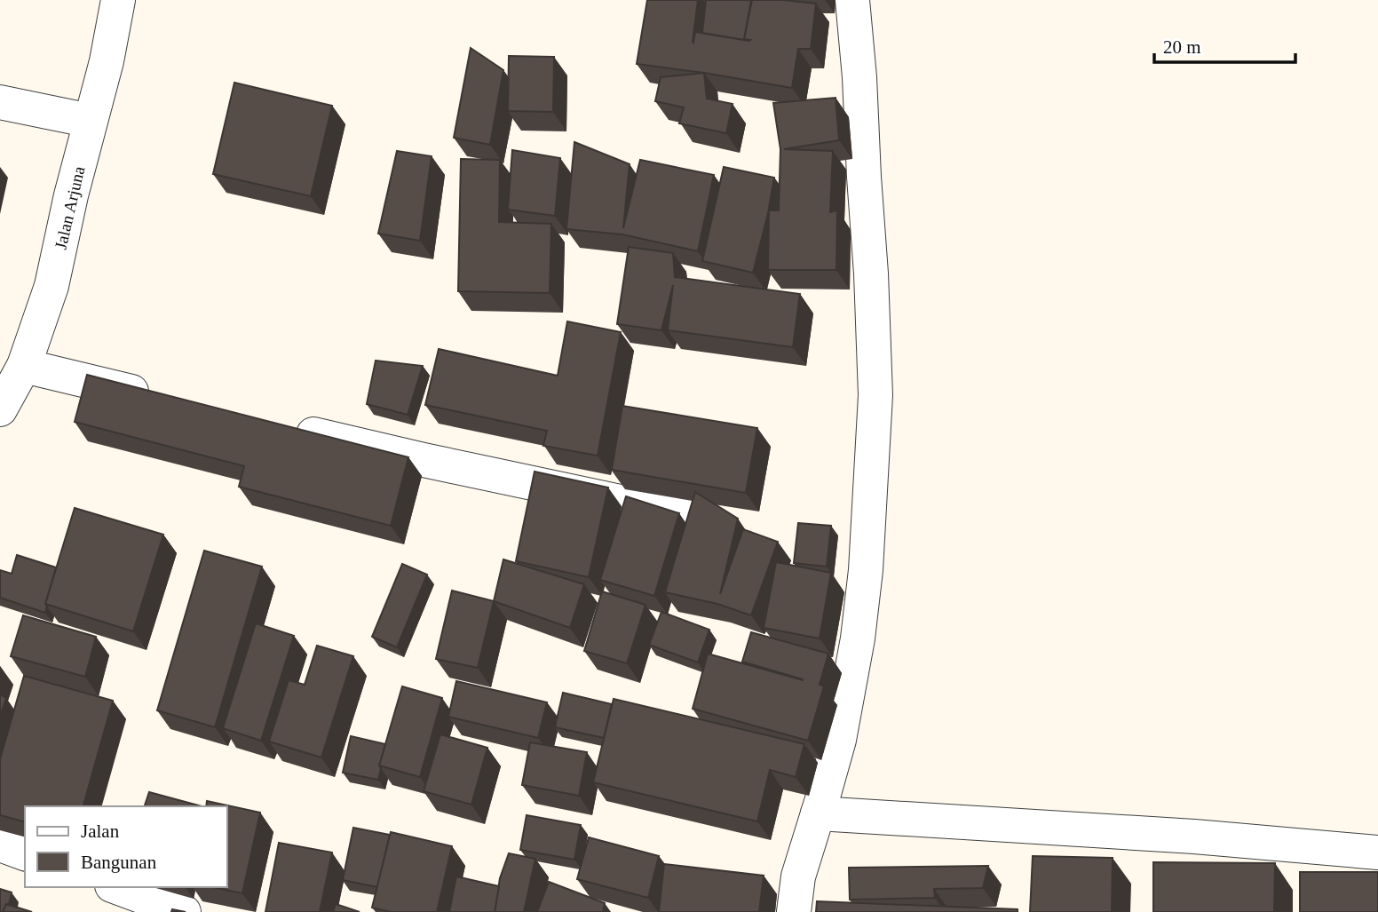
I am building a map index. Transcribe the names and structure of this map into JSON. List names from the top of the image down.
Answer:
{
  "streets": {
    "street": ["Jalan Arjuna"]
  },
  "legend": ["Jalan", "Bangunan"],
  "scale_bar": "20 m"
}
